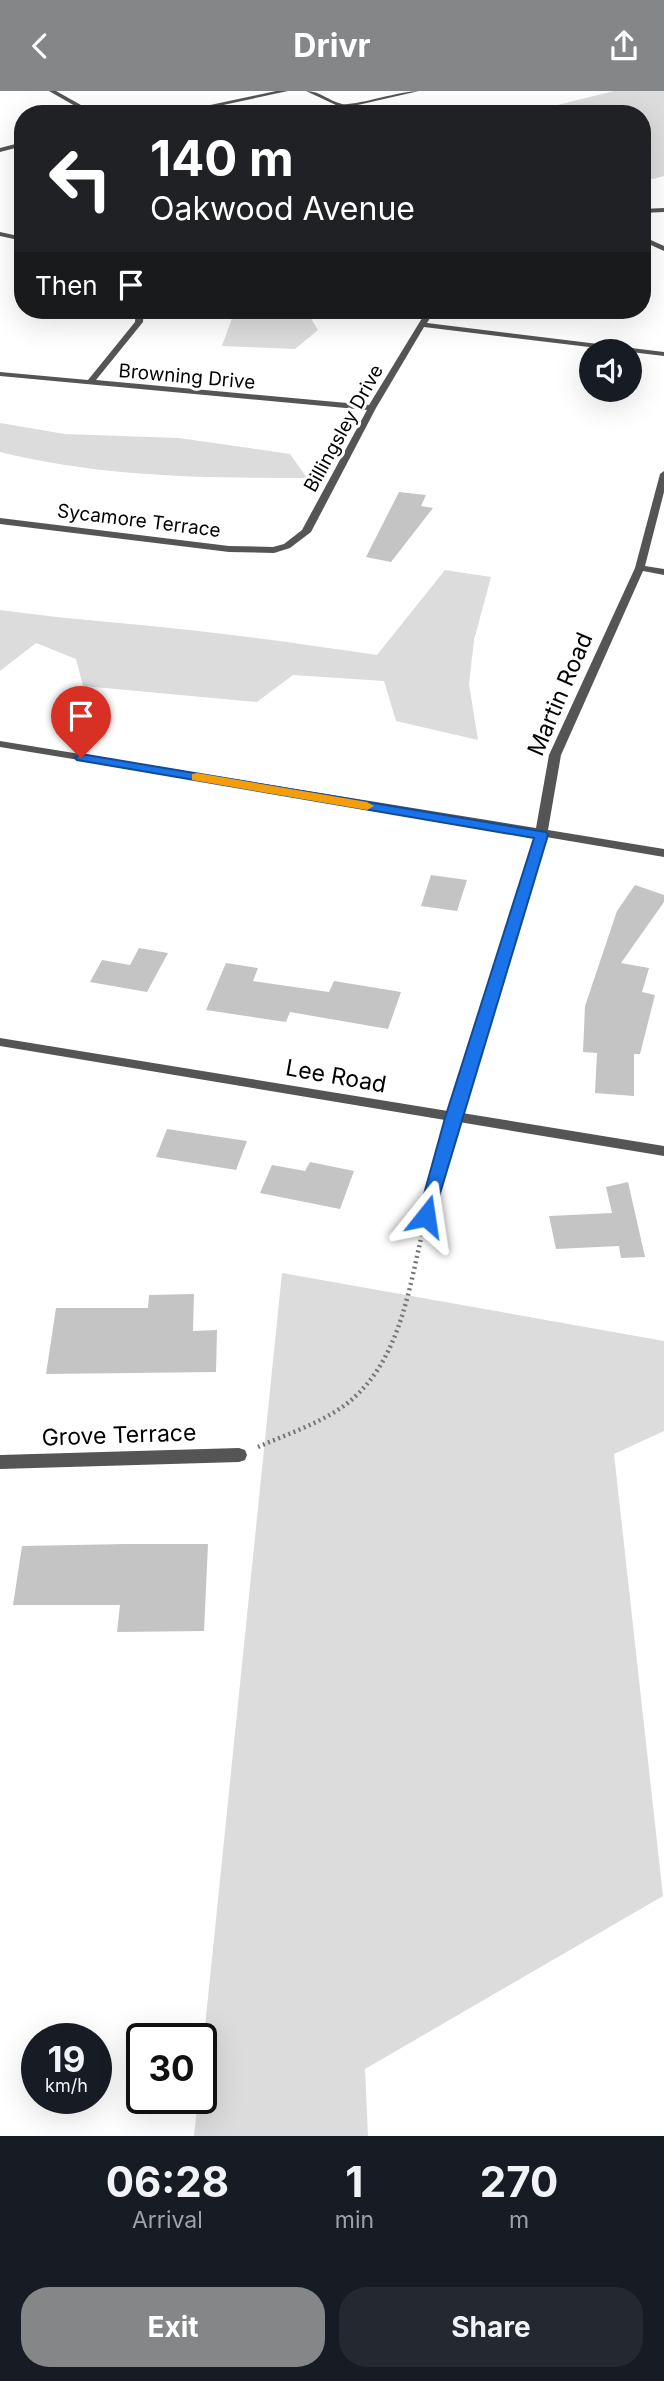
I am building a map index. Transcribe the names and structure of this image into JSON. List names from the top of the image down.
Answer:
{
  "streets": {
    "street": [
      "Browning Drive",
      "Billingsley Drive",
      "Sycamore Terrace",
      "Martin Road",
      "Lee Road",
      "Grove Terrace"
    ]
  },
  "crossings": [
    ["Browning Drive", "Billingsley Drive"],
    ["Billingsley Drive", "Sycamore Terrace"],
    ["Martin Road", "Lee Road"]
  ],
  "page": {
    "header": "Drivr",
    "turn": ["140 m", "Oakwood Avenue"],
    "then": "Then",
    "speed": "19 km/h",
    "limit": "30",
    "eta": [
      "06:28",
      "Arrival",
      "1",
      "min",
      "270",
      "m"
    ],
    "buttons": ["Exit", "Share"]
  }
}
